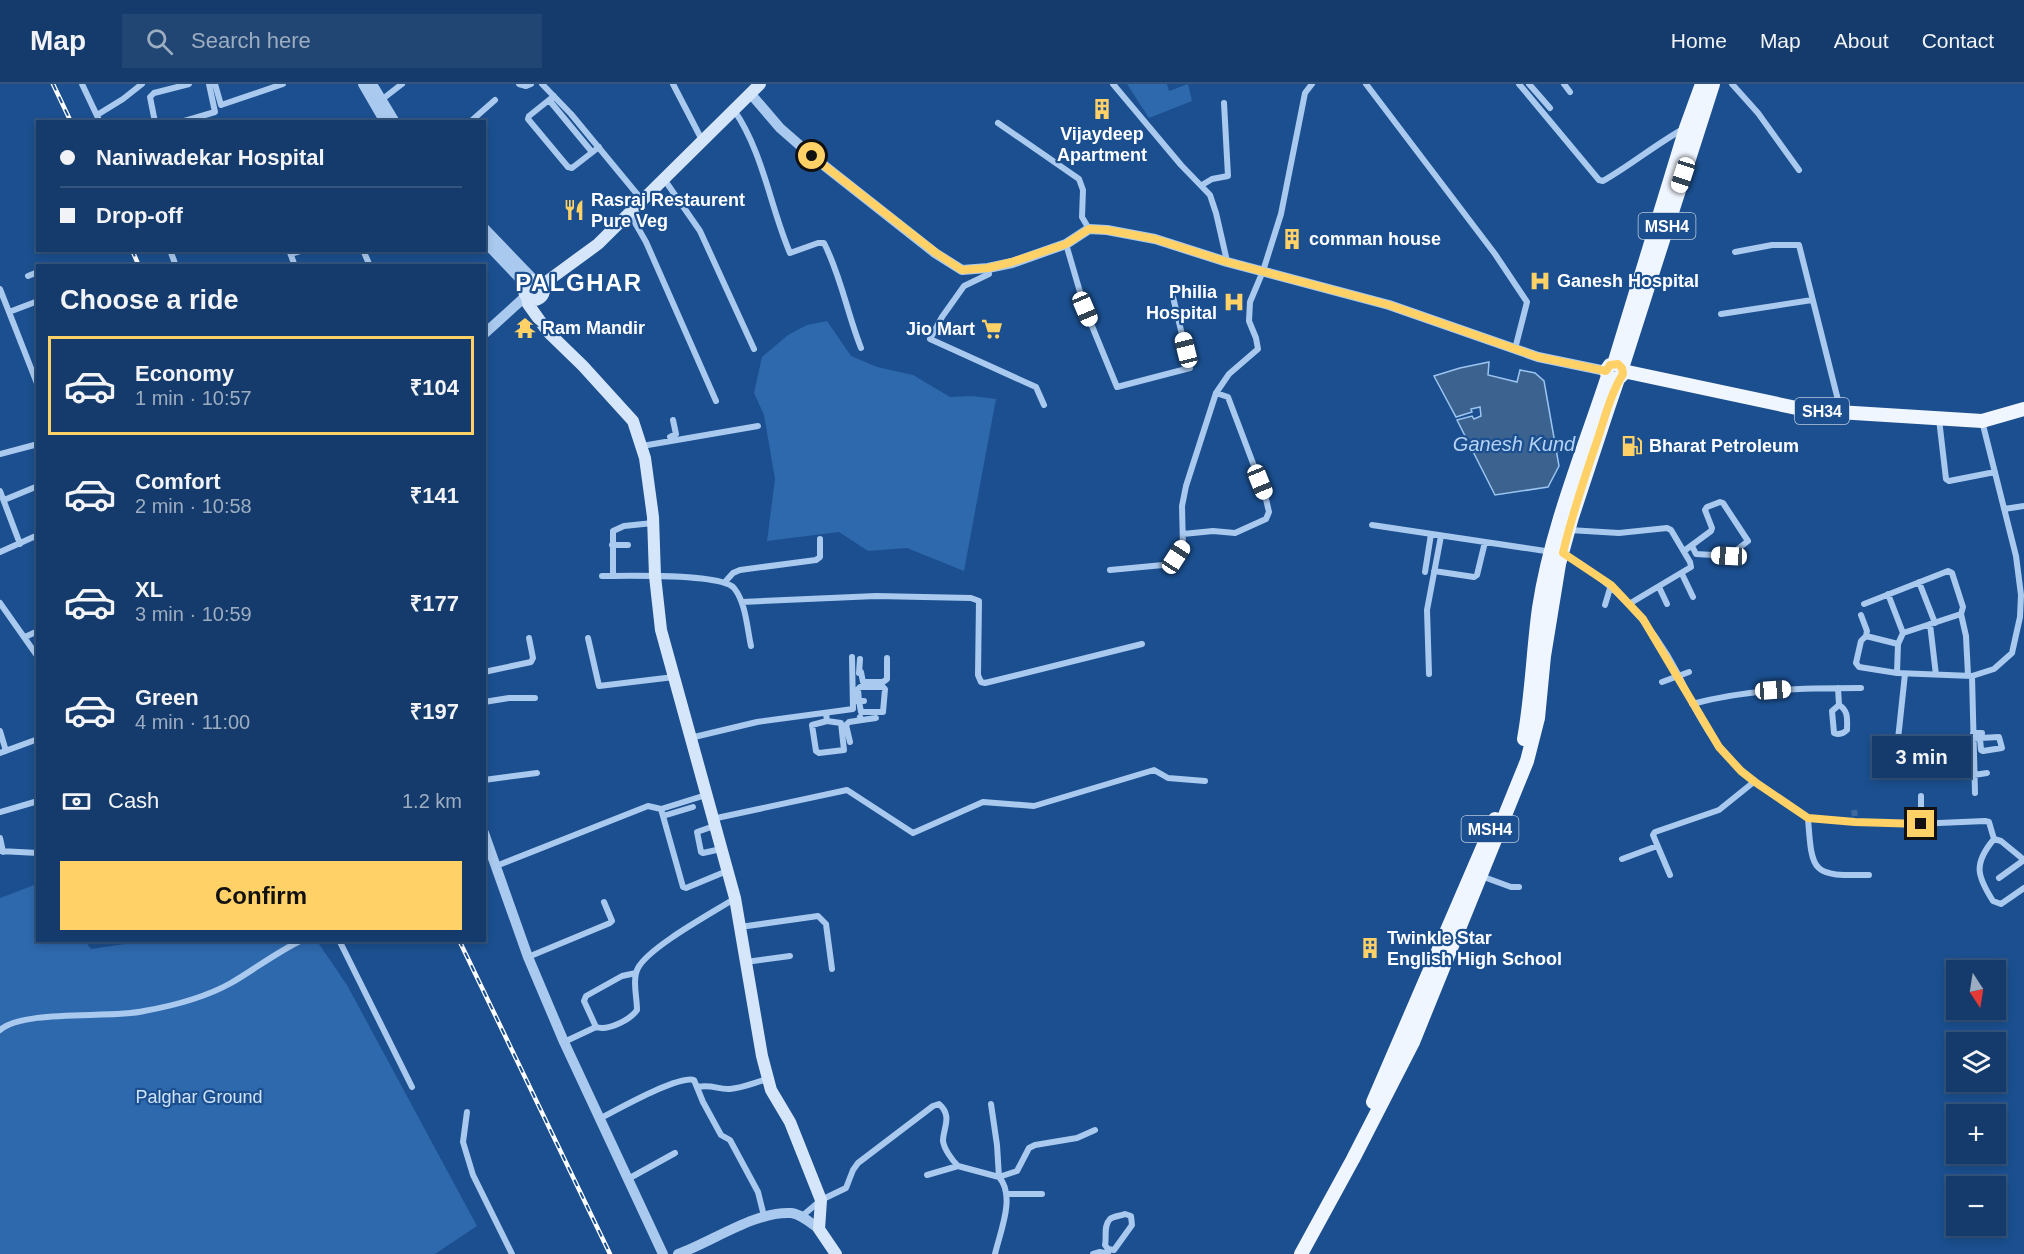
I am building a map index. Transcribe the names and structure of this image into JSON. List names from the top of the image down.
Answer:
{
  "streets": {
    "main road": ["MSH4", "SH34"]
  },
  "crossings": [
    ["MSH4", "SH34"]
  ],
  "districts": ["PALGHAR"],
  "water": ["Ganesh Kund"],
  "parks": ["Palghar Ground"],
  "places": {
    "building": ["Vijaydeep Apartment", "comman house", "Twinkle Star English High School"],
    "restaurant": ["Rasraj Restaurent Pure Veg"],
    "hospital": ["Ganesh Hospital", "Philia Hospital"],
    "temple": ["Ram Mandir"],
    "supermarket": ["Jio Mart"],
    "fuel station": ["Bharat Petroleum"]
  },
  "north": "bottom",
  "page": {
    "header": "Map",
    "search": "Search here",
    "nav": [
      "Home",
      "Map",
      "About",
      "Contact"
    ],
    "banner": ["Naniwadekar Hospital", "Drop-off"],
    "heading": "Choose a ride",
    "list": [
      {
        "name": "Economy",
        "note": "1 min · 10:57",
        "value": "₹104"
      },
      {
        "name": "Comfort",
        "note": "2 min · 10:58",
        "value": "₹141"
      },
      {
        "name": "XL",
        "note": "3 min · 10:59",
        "value": "₹177"
      },
      {
        "name": "Green",
        "note": "4 min · 11:00",
        "value": "₹197"
      }
    ],
    "bubble": "3 min",
    "pay": ["Cash", "1.2 km"],
    "buttons": "Confirm",
    "map_buttons": ["+", "−"]
  }
}
